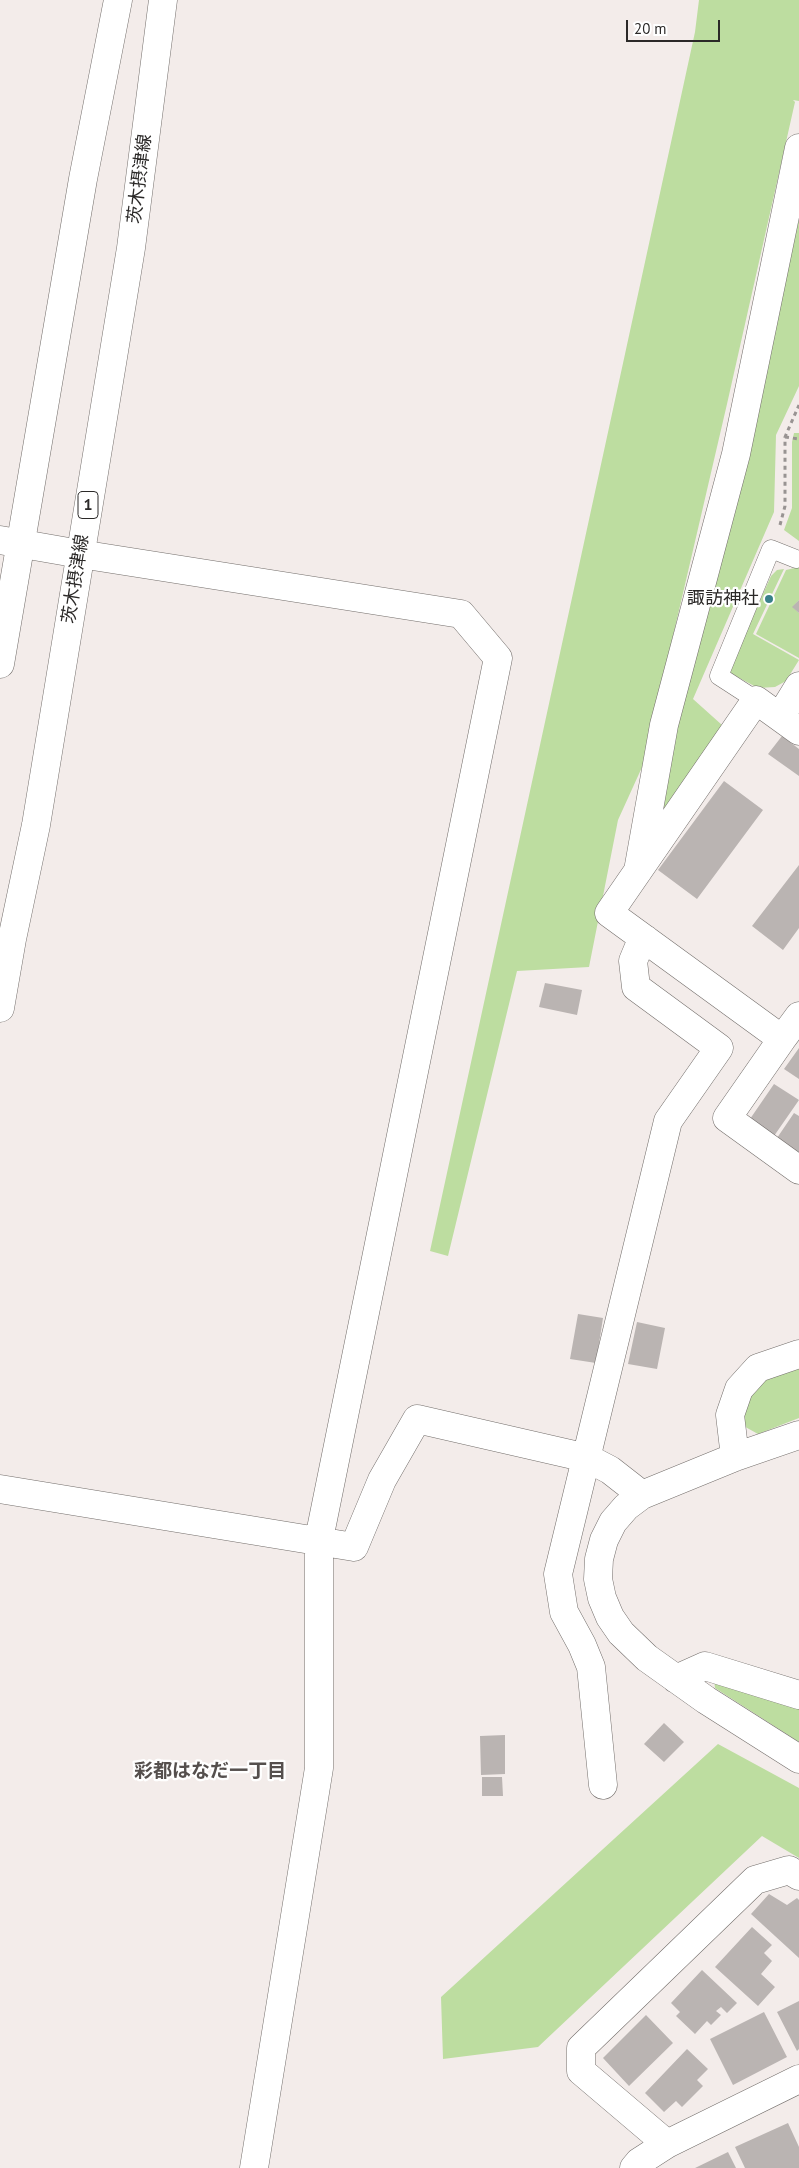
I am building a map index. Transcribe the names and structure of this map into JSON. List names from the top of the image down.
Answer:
{
  "streets": {
    "street": ["茨木摂津線", "1"]
  },
  "districts": ["彩都はなだ一丁目"],
  "places": ["諏訪神社"],
  "scale_bar": "20 m"
}
